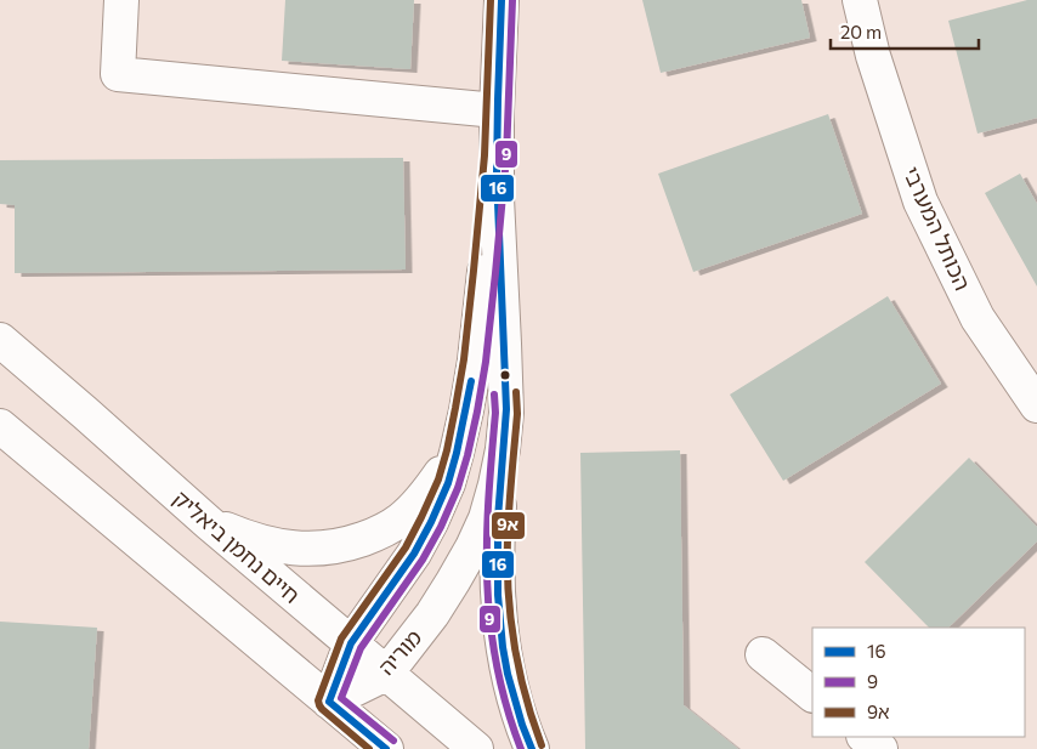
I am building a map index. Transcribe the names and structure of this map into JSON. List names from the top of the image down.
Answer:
{
  "streets": {
    "street": ["הכותל המערבי", "חיים נחמן ביאליק", "מוריה"]
  },
  "crossings": [
    ["חיים נחמן ביאליק", "מוריה"]
  ],
  "lines": ["transit line 16", "transit line 9", "transit line 9א"],
  "legend": ["16", "9", "9א"],
  "scale_bar": "20 m"
}
